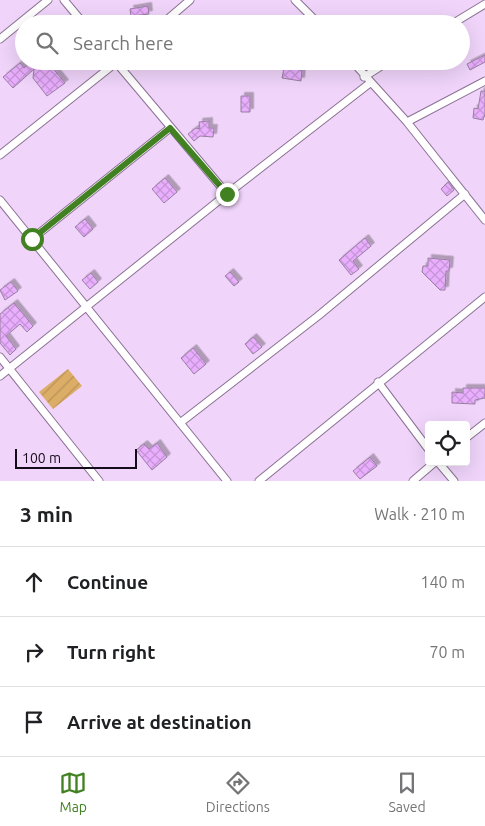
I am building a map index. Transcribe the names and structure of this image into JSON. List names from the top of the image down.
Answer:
{
  "scale_bar": "100 m",
  "page": {
    "search": "Search here",
    "scale": "100 m",
    "heading": ["3 min", "Walk · 210 m"],
    "list": [
      ["Continue", "140 m"],
      ["Turn right", "70 m"],
      "Arrive at destination"
    ],
    "nav": ["Map", "Directions", "Saved"]
  }
}
